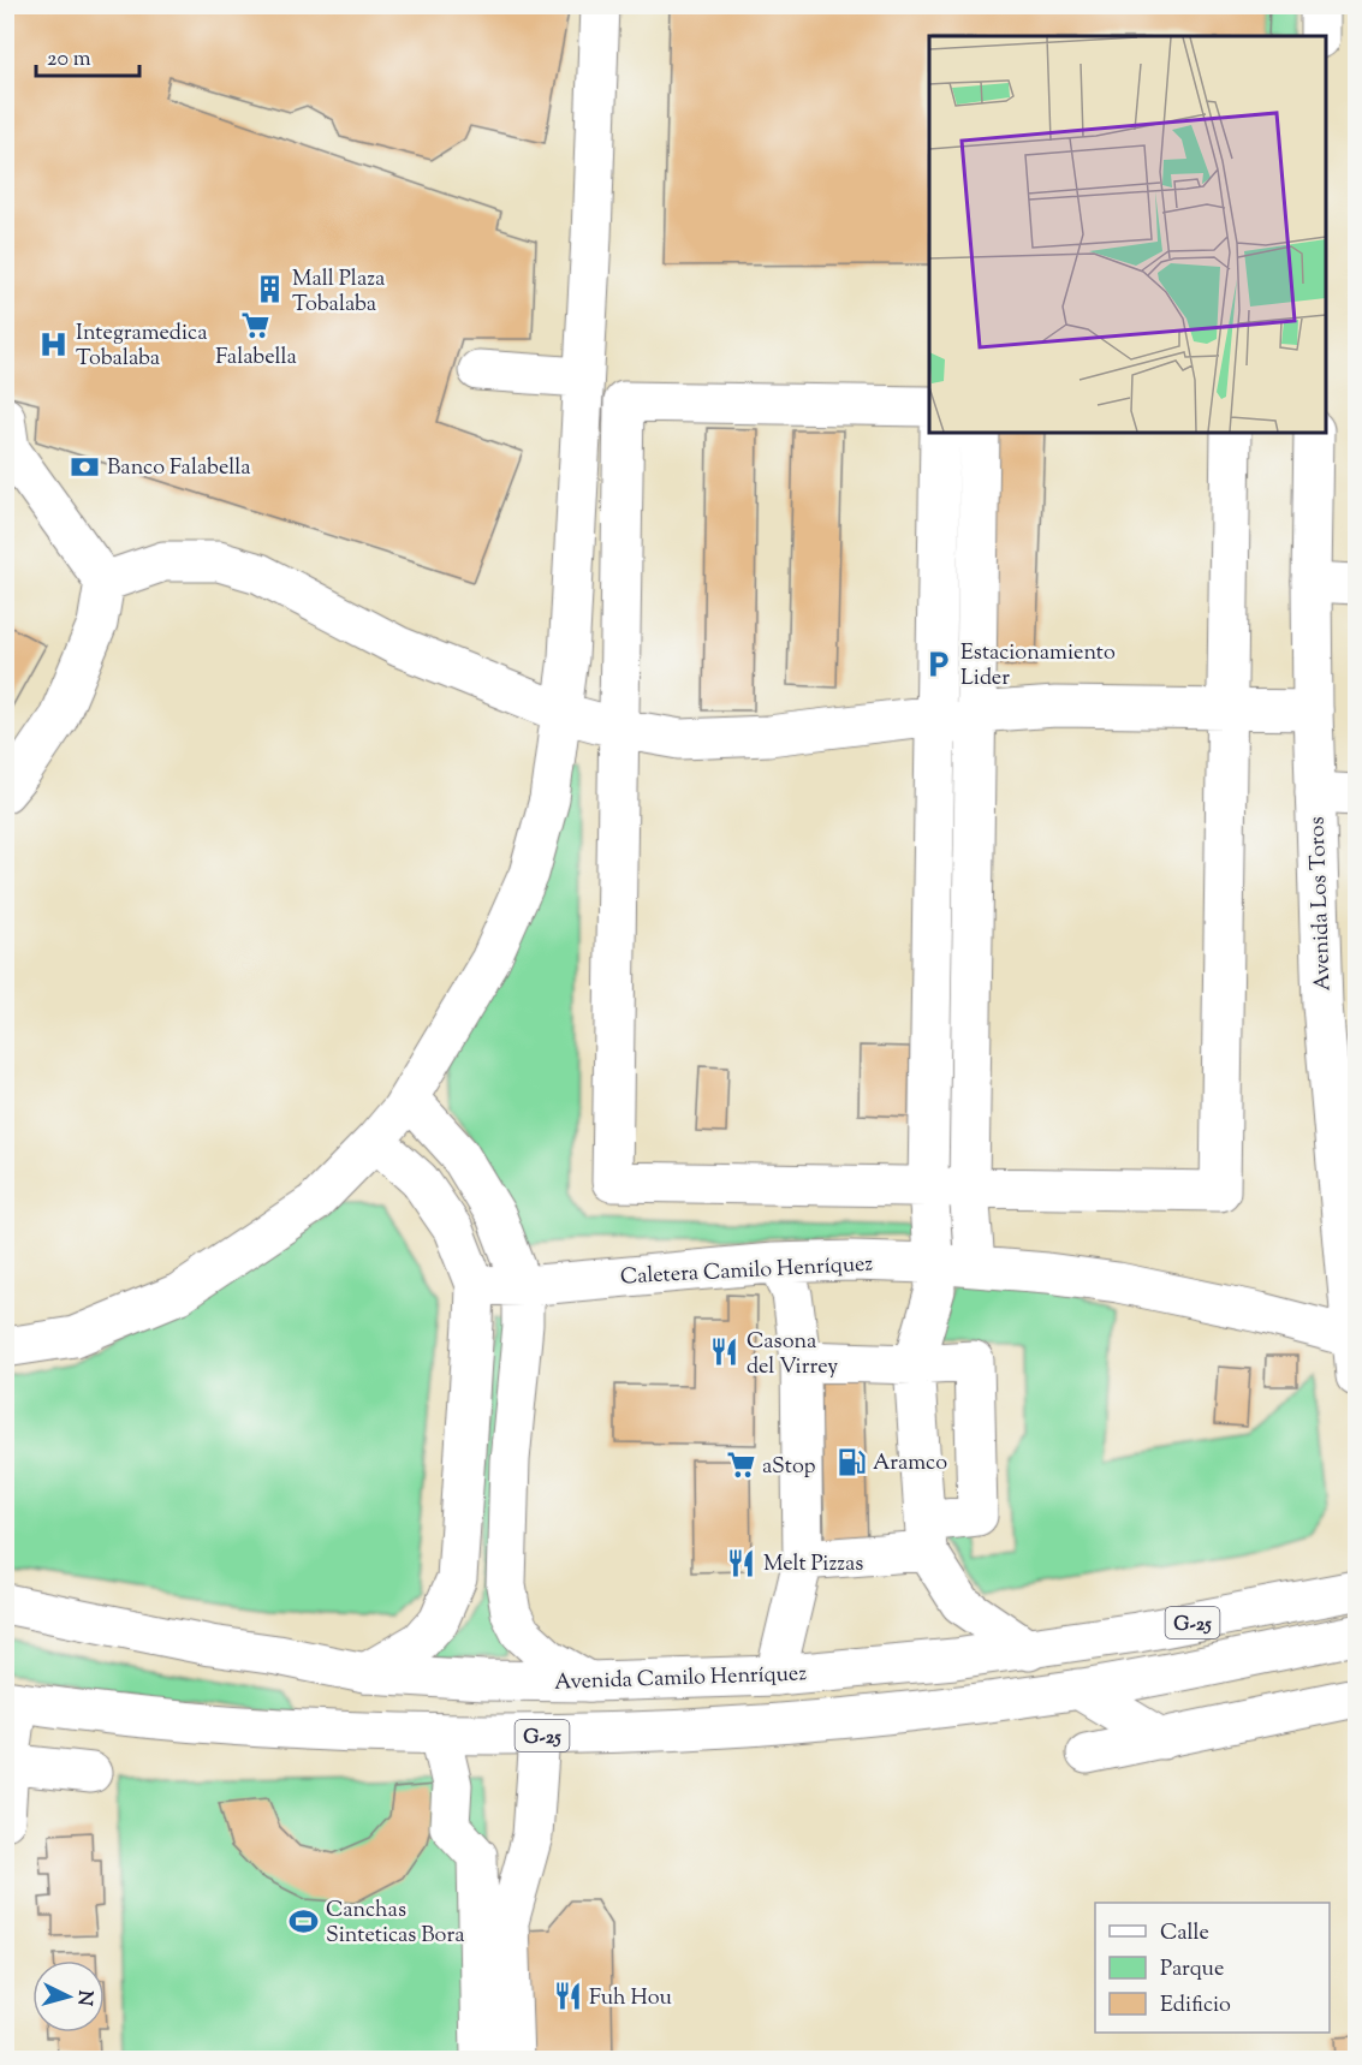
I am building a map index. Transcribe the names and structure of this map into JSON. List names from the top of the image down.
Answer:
{
  "streets": {
    "main road": [
      "Avenida Los Toros",
      "Caletera Camilo Henríquez",
      "G-25",
      "Avenida Camilo Henríquez"
    ]
  },
  "crossings": [
    ["Avenida Los Toros", "Caletera Camilo Henríquez"]
  ],
  "places": {
    "building": ["Mall Plaza Tobalaba"],
    "supermarket": ["Falabella", "aStop"],
    "hospital": ["Integramedica Tobalaba"],
    "bank": ["Banco Falabella"],
    "parking": ["Estacionamiento Lider"],
    "restaurant": ["Casona del Virrey", "Melt Pizzas", "Fuh Hou"],
    "fuel station": ["Aramco"],
    "sports": ["Canchas Sinteticas Bora"]
  },
  "legend": ["Calle", "Parque", "Edificio"],
  "scale_bar": "20 m",
  "north": "right"
}
